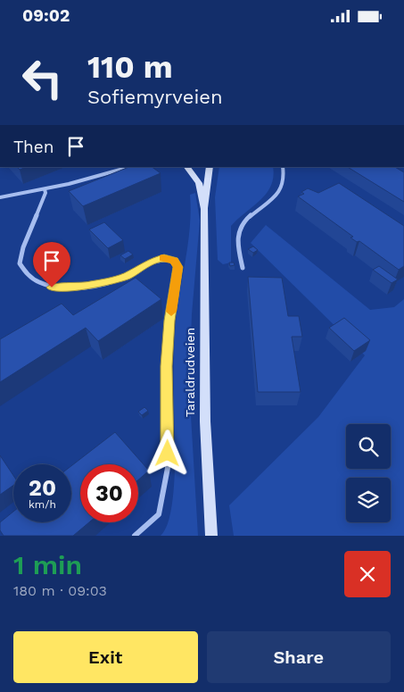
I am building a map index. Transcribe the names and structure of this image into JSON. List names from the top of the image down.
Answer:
{
  "streets": {
    "main road": ["Taraldrudveien"]
  },
  "page": {
    "status": "09:02",
    "turn": ["110 m", "Sofiemyrveien"],
    "then": "Then",
    "speed": "20 km/h",
    "limit": "30",
    "heading": ["1 min", "180 m · 09:03"],
    "buttons": ["Exit", "Share"]
  }
}
